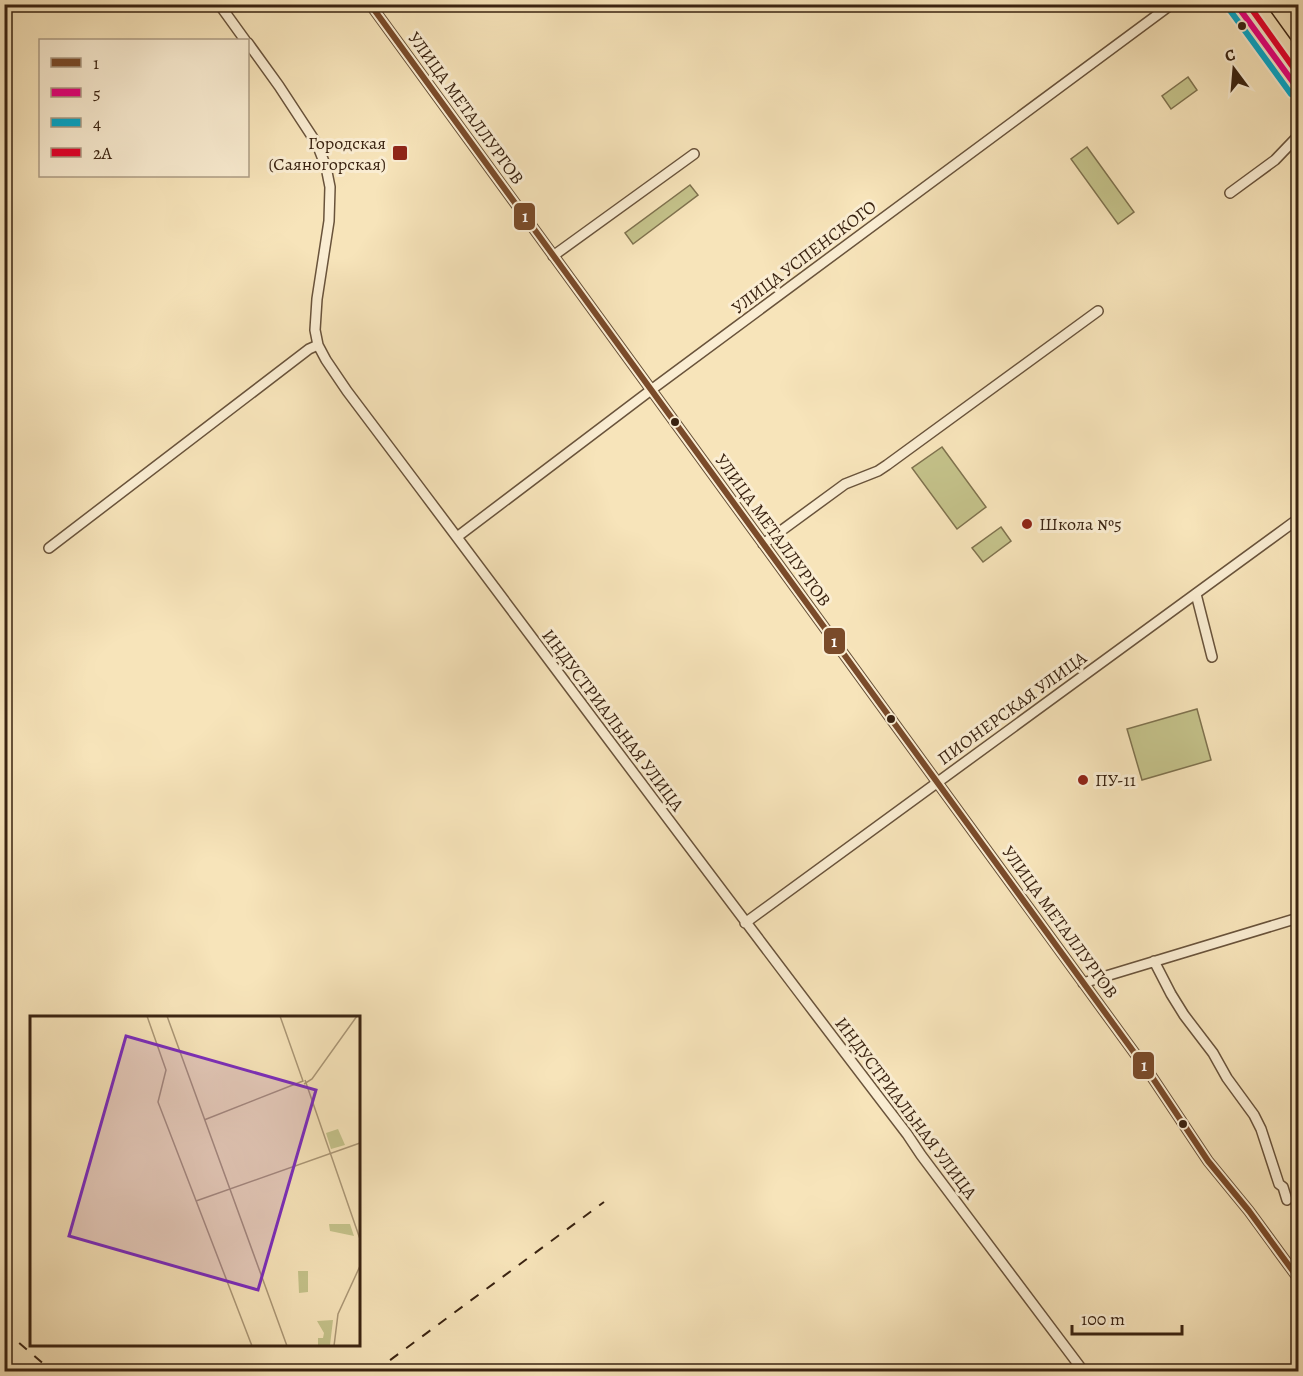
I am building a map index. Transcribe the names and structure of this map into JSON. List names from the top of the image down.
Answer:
{
  "streets": {
    "street": [
      "УЛИЦА МЕТАЛЛУРГОВ",
      "УЛИЦА УСПЕНСКОГО",
      "ПИОНЕРСКАЯ УЛИЦА",
      "ИНДУСТРИАЛЬНАЯ УЛИЦА"
    ]
  },
  "crossings": [
    ["УЛИЦА МЕТАЛЛУРГОВ", "УЛИЦА УСПЕНСКОГО"],
    ["УЛИЦА МЕТАЛЛУРГОВ", "ПИОНЕРСКАЯ УЛИЦА"],
    ["УЛИЦА УСПЕНСКОГО", "ИНДУСТРИАЛЬНАЯ УЛИЦА"],
    ["ПИОНЕРСКАЯ УЛИЦА", "ИНДУСТРИАЛЬНАЯ УЛИЦА"]
  ],
  "places": {
    "transit": ["Городская (Саяногорская)"],
    "other": ["Школа №5", "ПУ-11"]
  },
  "lines": [
    "transit line 1",
    "transit line 5",
    "transit line 2А",
    "transit line 4"
  ],
  "legend": [
    "1",
    "5",
    "4",
    "2А"
  ],
  "scale_bar": "100 m",
  "north": "top"
}
